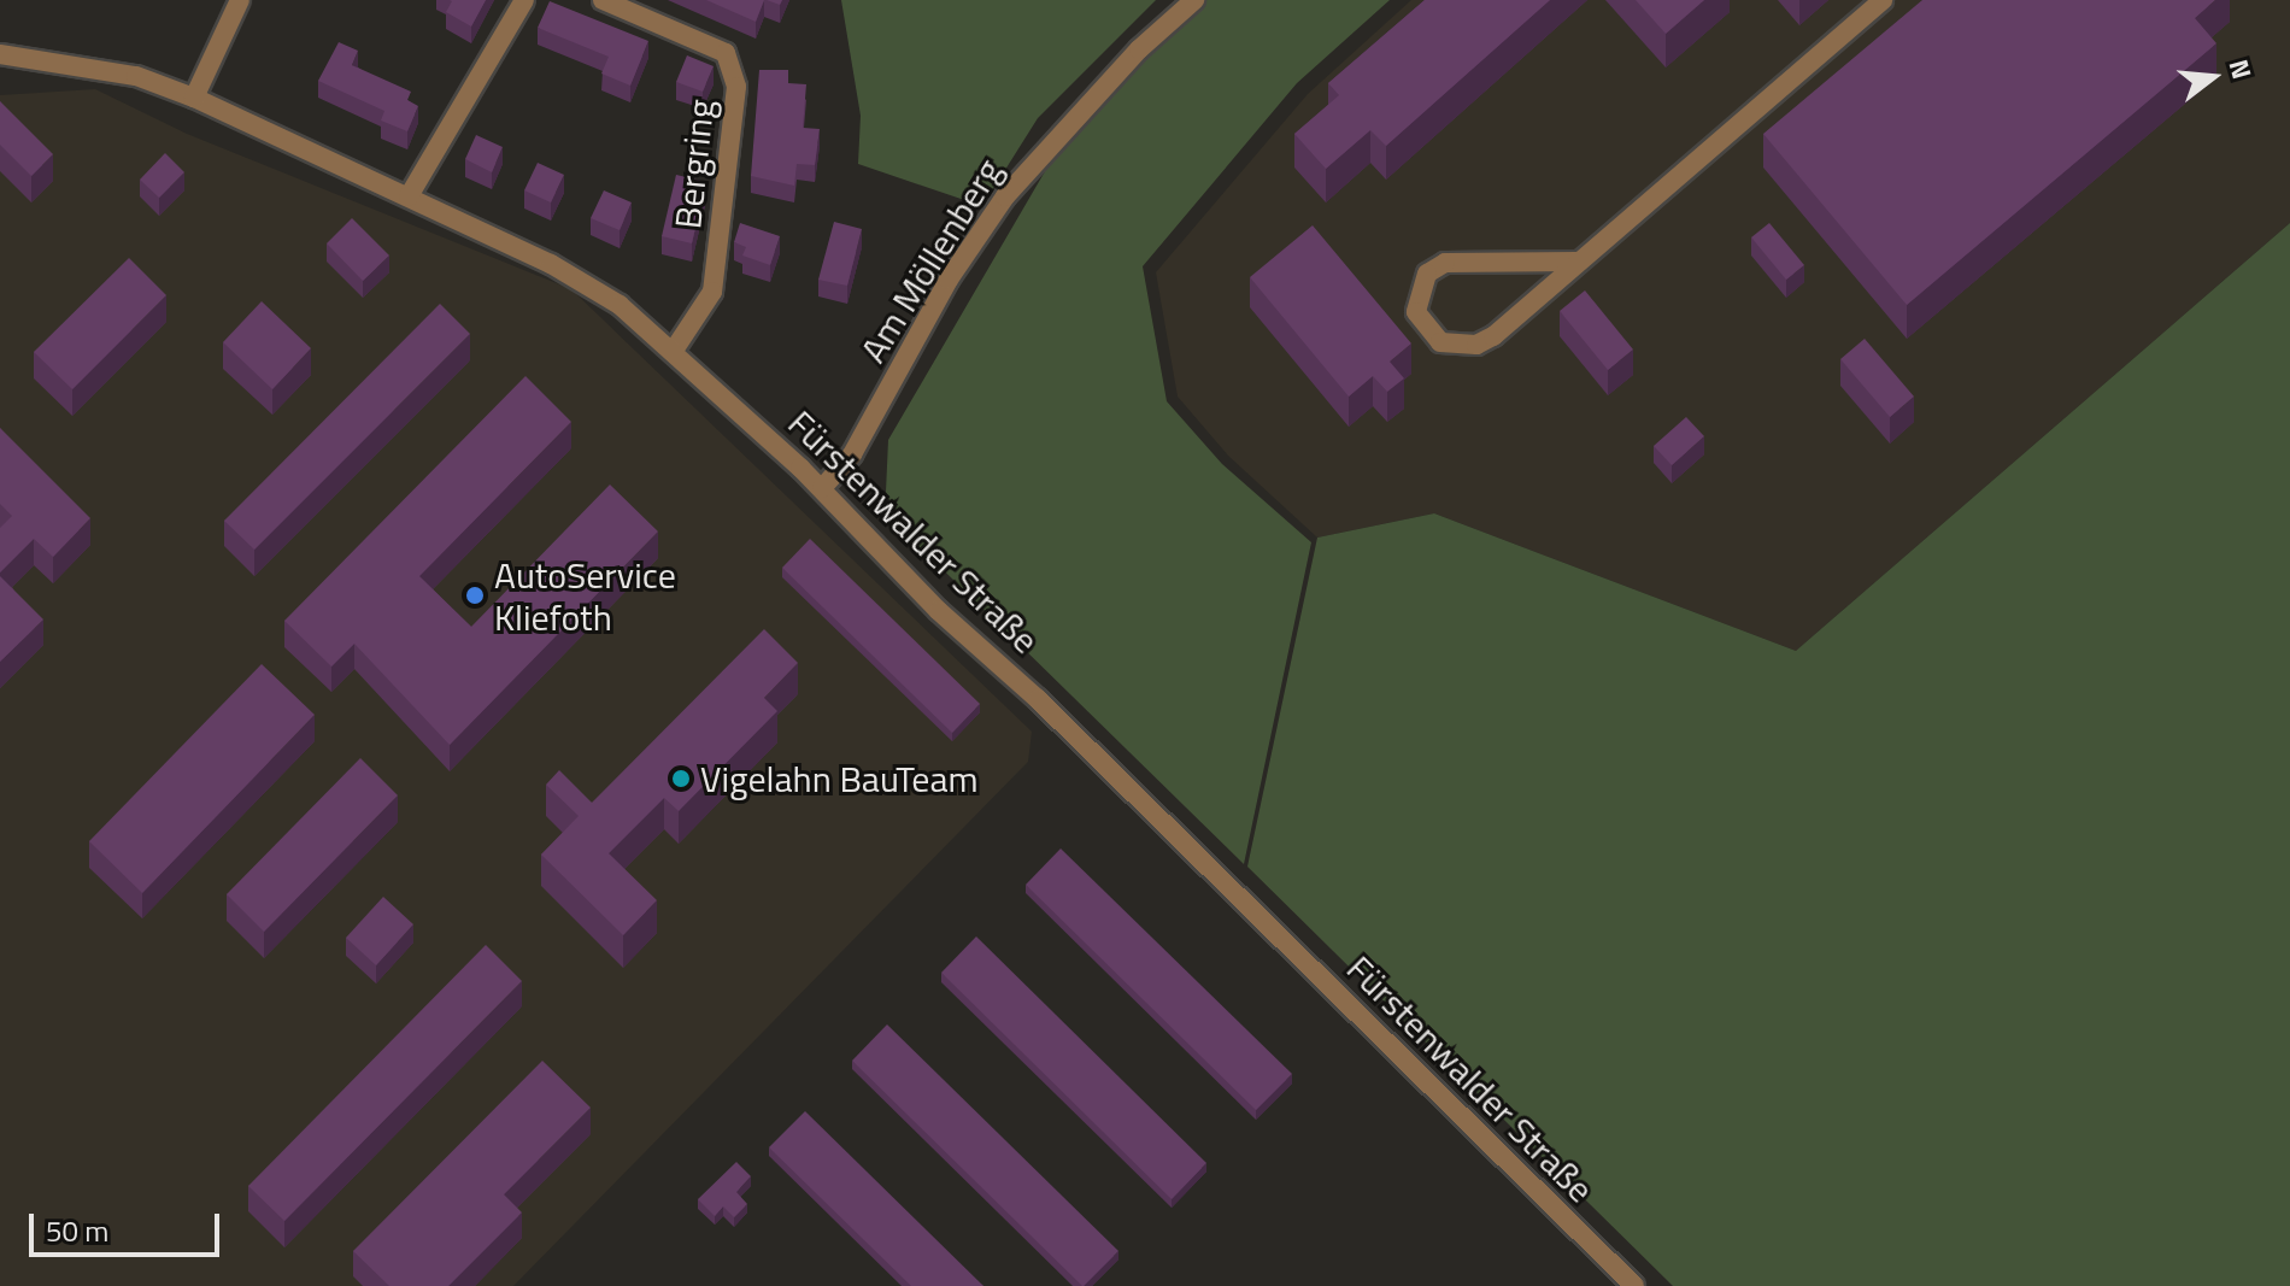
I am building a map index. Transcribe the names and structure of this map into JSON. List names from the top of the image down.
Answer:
{
  "streets": {
    "street": ["Bergring", "Am Möllenberg", "Fürstenwalder Straße"]
  },
  "crossings": [
    ["Bergring", "Fürstenwalder Straße"],
    ["Am Möllenberg", "Fürstenwalder Straße"]
  ],
  "places": ["AutoService Kliefoth", "Vigelahn BauTeam"],
  "scale_bar": "50 m",
  "north": "right"
}
